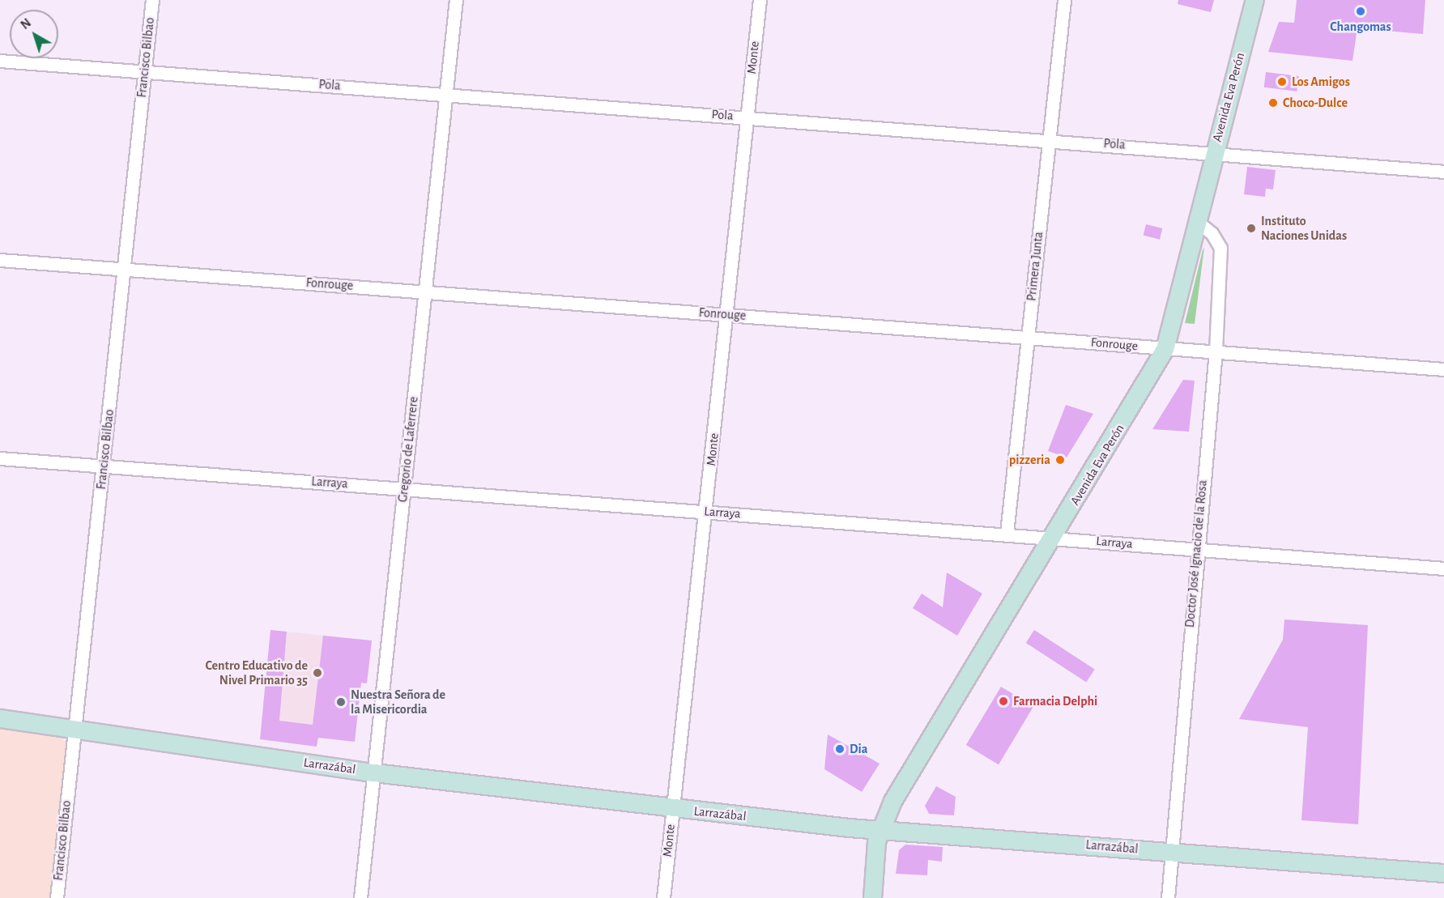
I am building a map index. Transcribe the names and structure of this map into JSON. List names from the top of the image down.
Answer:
{
  "streets": {
    "street": [
      "Francisco Bilbao",
      "Monte",
      "Pola",
      "Avenida Eva Perón",
      "Primera Junta",
      "Fonrouge",
      "Gregorio de Laferrere",
      "Larraya",
      "Doctor José Ignacio de la Rosa",
      "Larrazábal"
    ]
  },
  "crossings": [
    ["Francisco Bilbao", "Pola"],
    ["Francisco Bilbao", "Fonrouge"],
    ["Francisco Bilbao", "Larraya"],
    ["Francisco Bilbao", "Larrazábal"],
    ["Monte", "Pola"],
    ["Monte", "Fonrouge"],
    ["Monte", "Larraya"],
    ["Monte", "Larrazábal"],
    ["Pola", "Avenida Eva Perón"],
    ["Pola", "Primera Junta"],
    ["Pola", "Gregorio de Laferrere"],
    ["Avenida Eva Perón", "Fonrouge"],
    ["Avenida Eva Perón", "Larraya"],
    ["Avenida Eva Perón", "Doctor José Ignacio de la Rosa"],
    ["Avenida Eva Perón", "Larrazábal"],
    ["Primera Junta", "Fonrouge"],
    ["Primera Junta", "Larraya"],
    ["Fonrouge", "Gregorio de Laferrere"],
    ["Fonrouge", "Doctor José Ignacio de la Rosa"],
    ["Gregorio de Laferrere", "Larraya"],
    ["Gregorio de Laferrere", "Larrazábal"],
    ["Larraya", "Doctor José Ignacio de la Rosa"],
    ["Doctor José Ignacio de la Rosa", "Larrazábal"]
  ],
  "places": [
    "Changomas",
    "Los Amigos",
    "Choco-Dulce",
    "Instituto Naciones Unidas",
    "pizzeria",
    "Centro Educativo de Nivel Primario 35",
    "Farmacia Delphi",
    "Nuestra Señora de la Misericordia",
    "Dia"
  ],
  "north": "top left"
}
